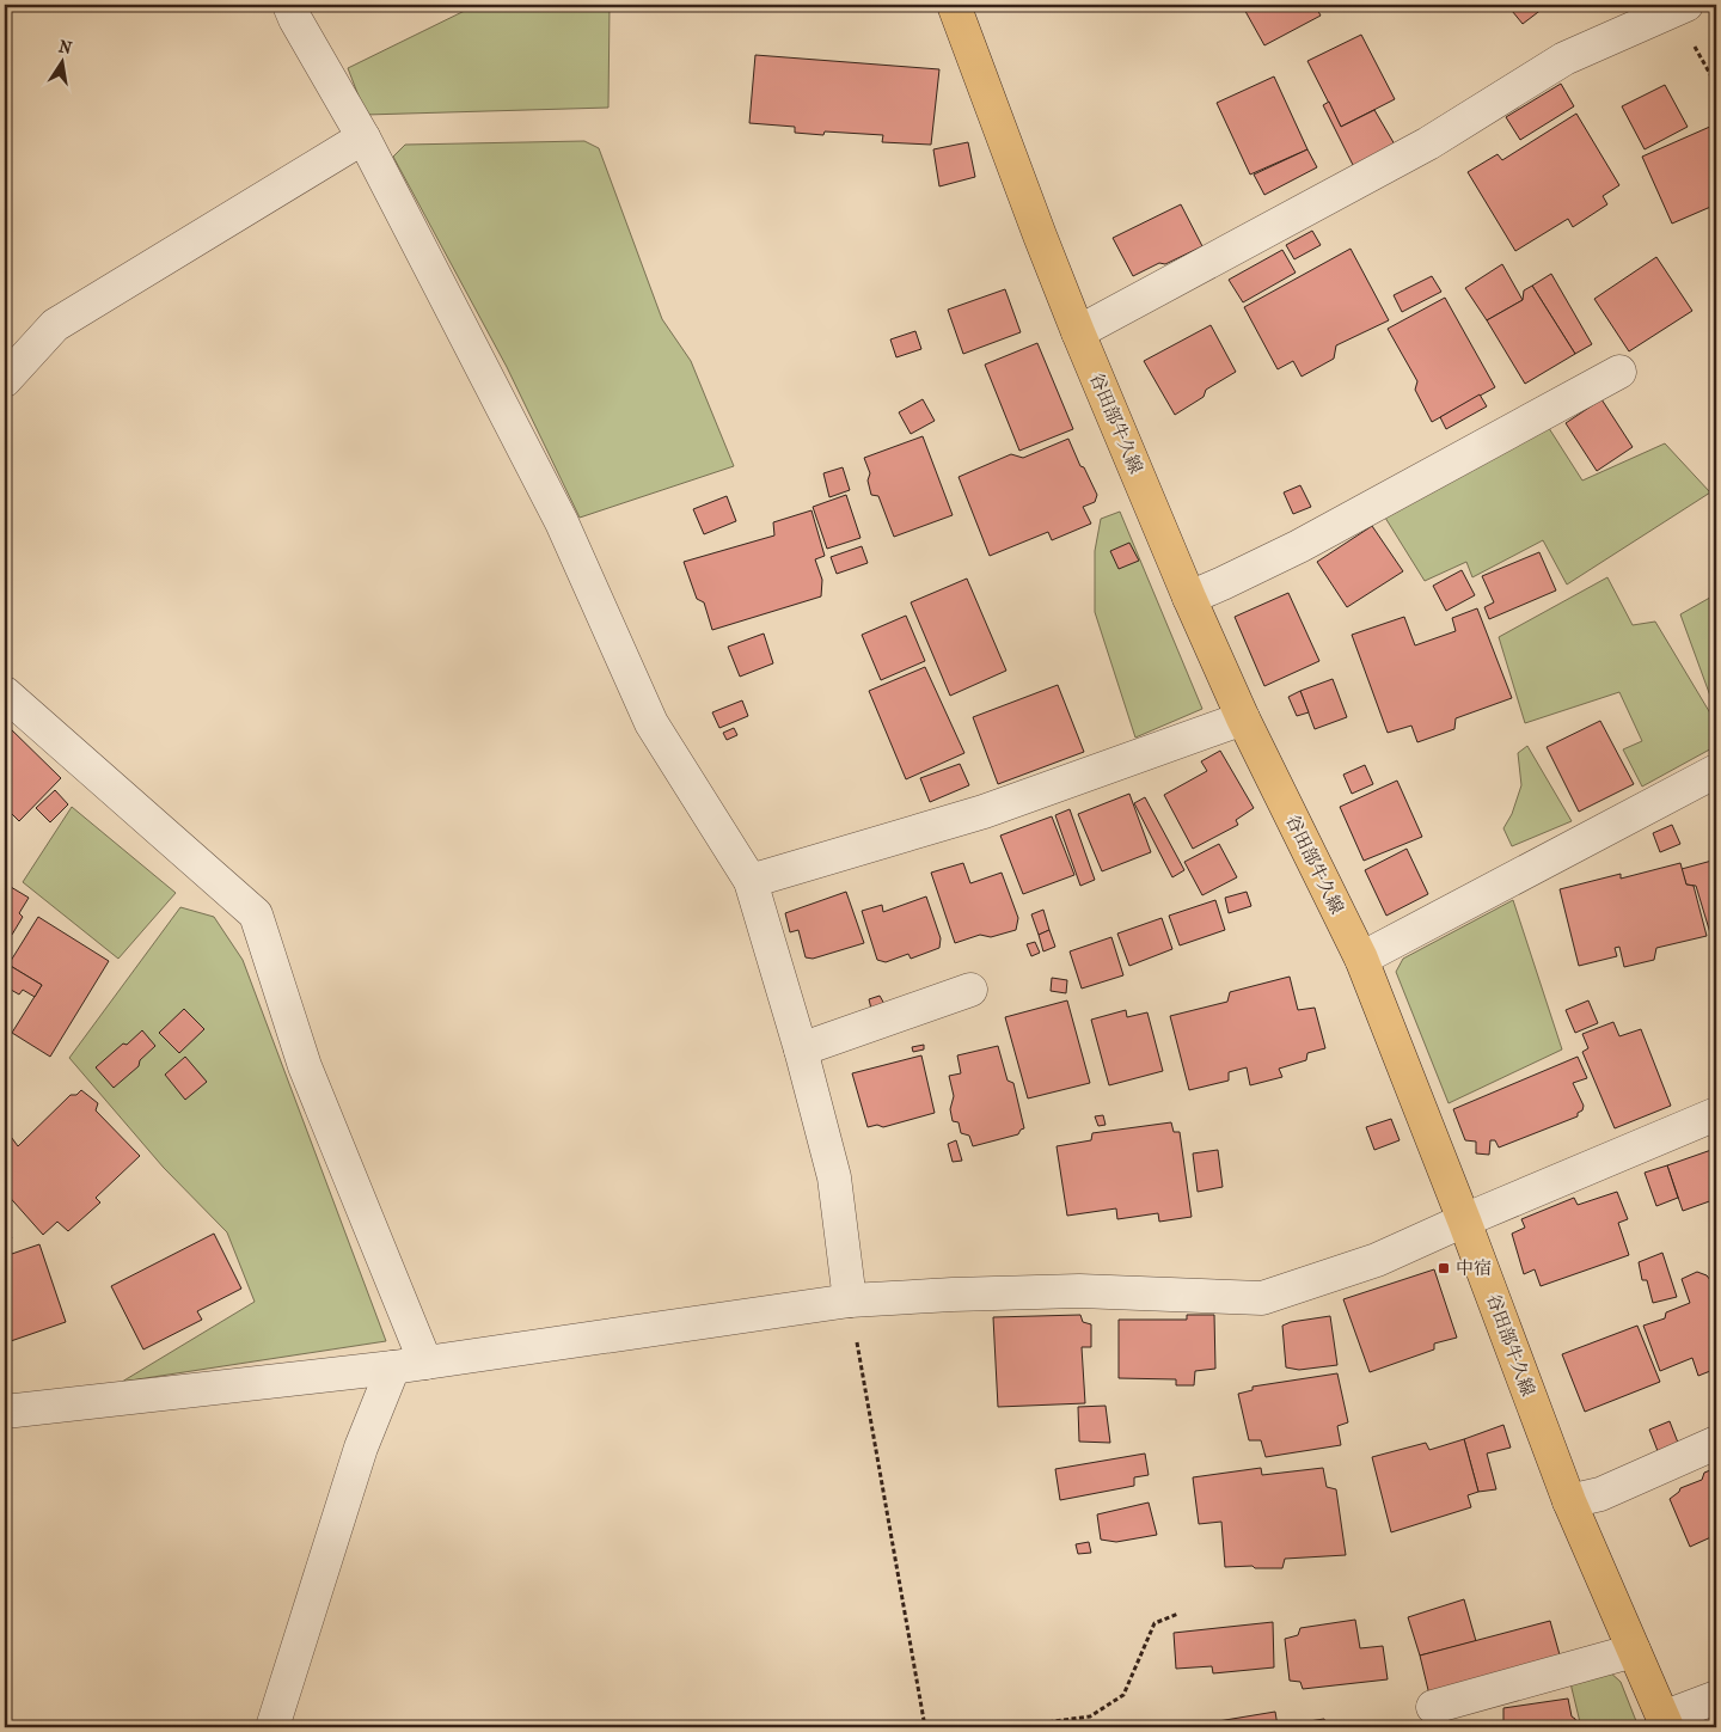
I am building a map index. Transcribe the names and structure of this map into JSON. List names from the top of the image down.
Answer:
{
  "streets": {
    "main road": ["谷田部牛久線"]
  },
  "places": {
    "transit": ["中宿"]
  },
  "north": "top"
}
